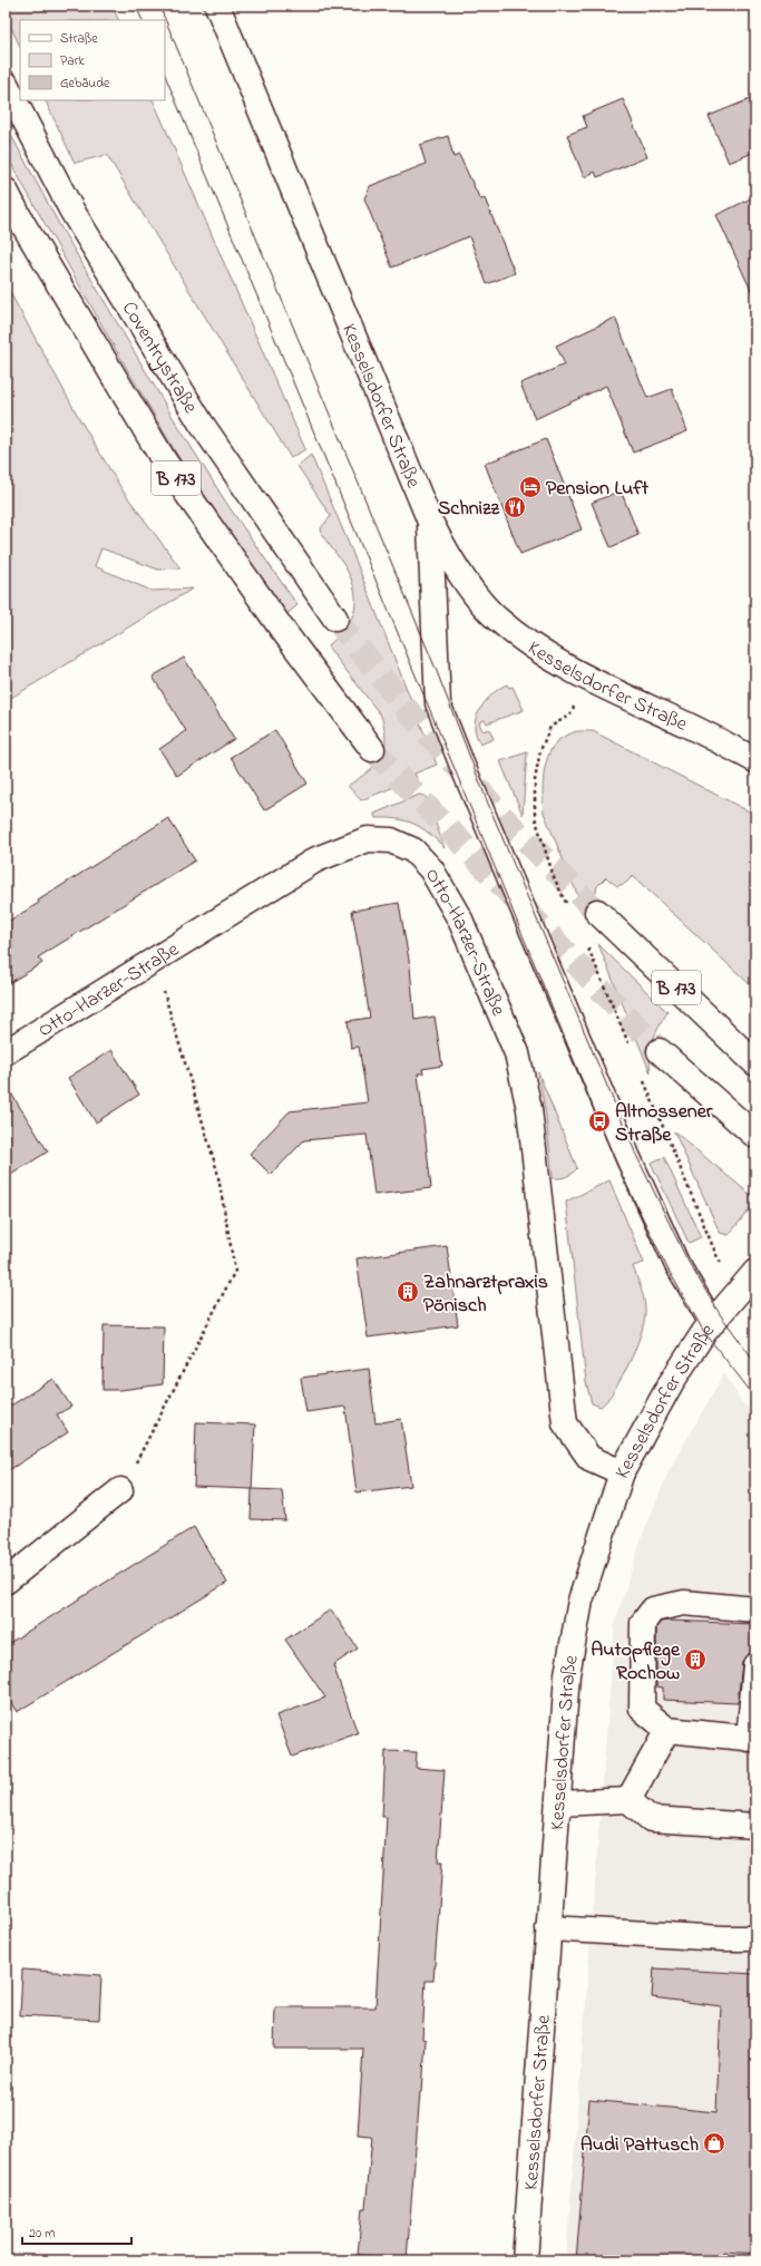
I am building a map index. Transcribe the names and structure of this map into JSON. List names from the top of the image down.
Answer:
{
  "streets": {
    "main road": [
      "Coventrystraße",
      "Kesselsdorfer Straße",
      "B 173",
      "Otto-Harzer-Straße"
    ]
  },
  "crossings": [
    ["Kesselsdorfer Straße", "Otto-Harzer-Straße"]
  ],
  "places": {
    "hotel": ["Pension Luft"],
    "restaurant": ["Schnizz"],
    "bus stop": ["Altnossener Straße"],
    "building": ["Zahnarztpraxis Pönisch", "Autopflege Rochow"],
    "shop": ["Audi Pattusch"]
  },
  "legend": ["Straße", "Park", "Gebäude"],
  "scale_bar": "20 m"
}
